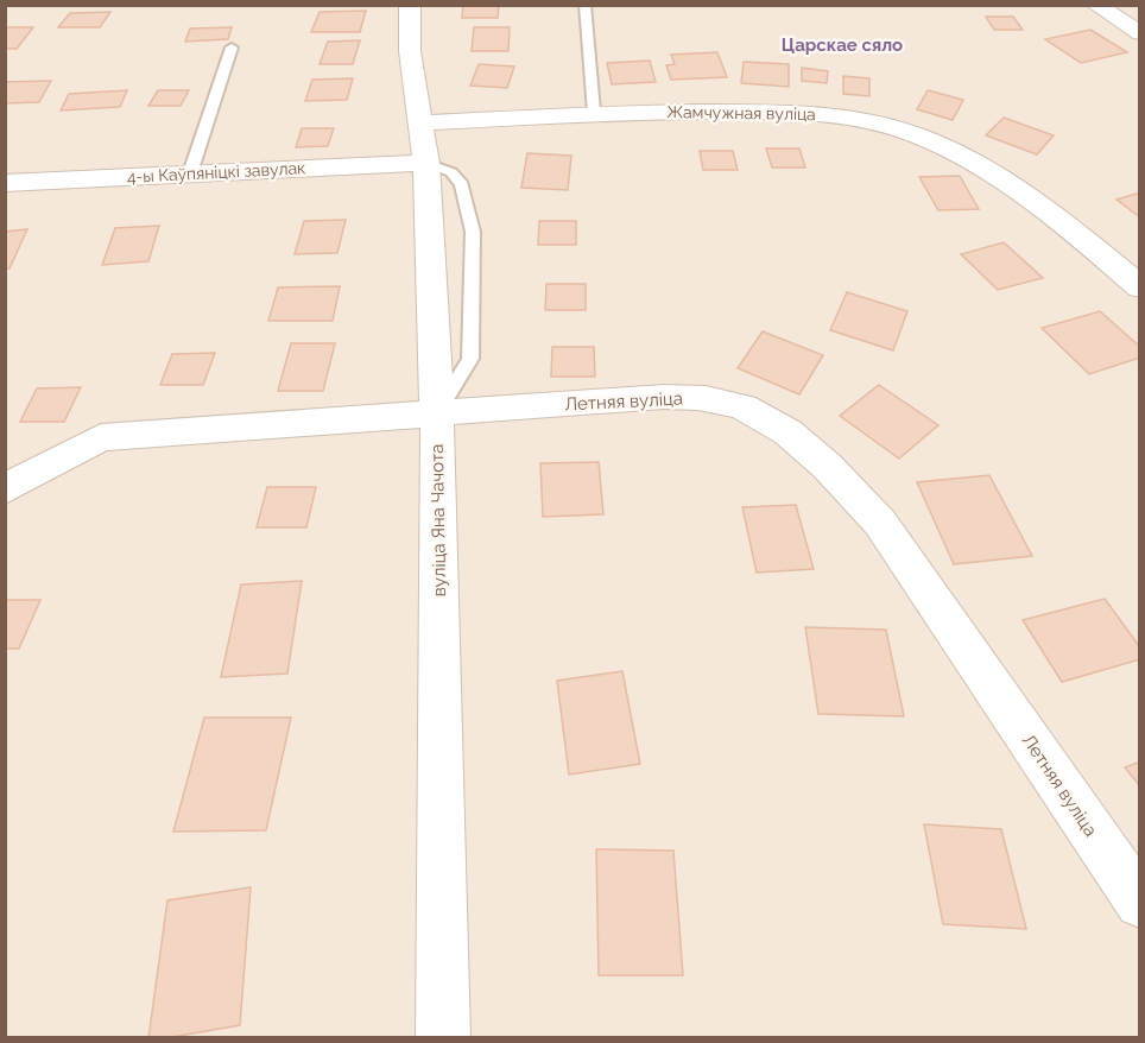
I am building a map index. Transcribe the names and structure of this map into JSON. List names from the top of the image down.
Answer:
{
  "streets": {
    "street": [
      "Жамчужная вуліца",
      "4-ы Каўпяніцкі завулак",
      "Летняя вуліца",
      "вуліца Яна Чачота"
    ]
  },
  "crossings": [
    ["Жамчужная вуліца", "вуліца Яна Чачота"],
    ["4-ы Каўпяніцкі завулак", "вуліца Яна Чачота"],
    ["Летняя вуліца", "вуліца Яна Чачота"]
  ],
  "districts": ["Царскае сяло"]
}
